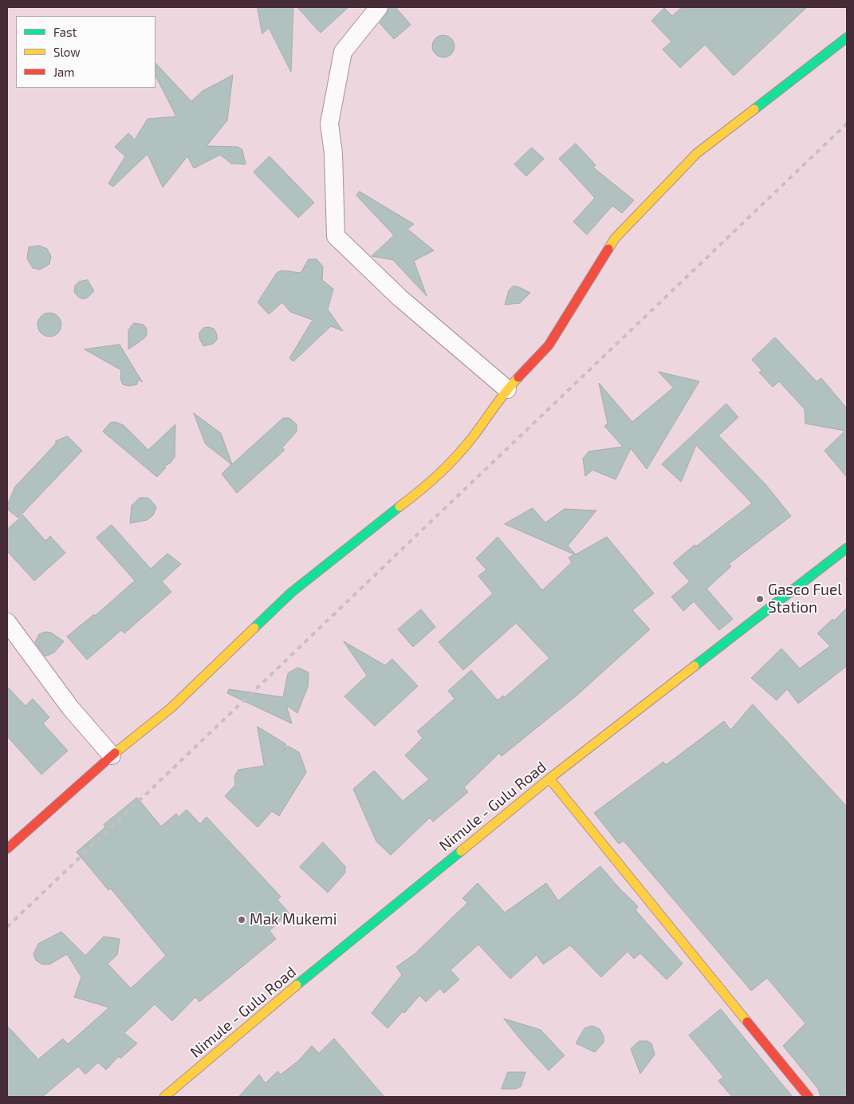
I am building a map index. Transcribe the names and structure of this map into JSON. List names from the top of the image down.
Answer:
{
  "streets": {
    "street": ["Nimule - Gulu Road"]
  },
  "places": ["Gasco Fuel Station", "Mak Mukemi"],
  "legend": ["Fast", "Slow", "Jam"]
}
